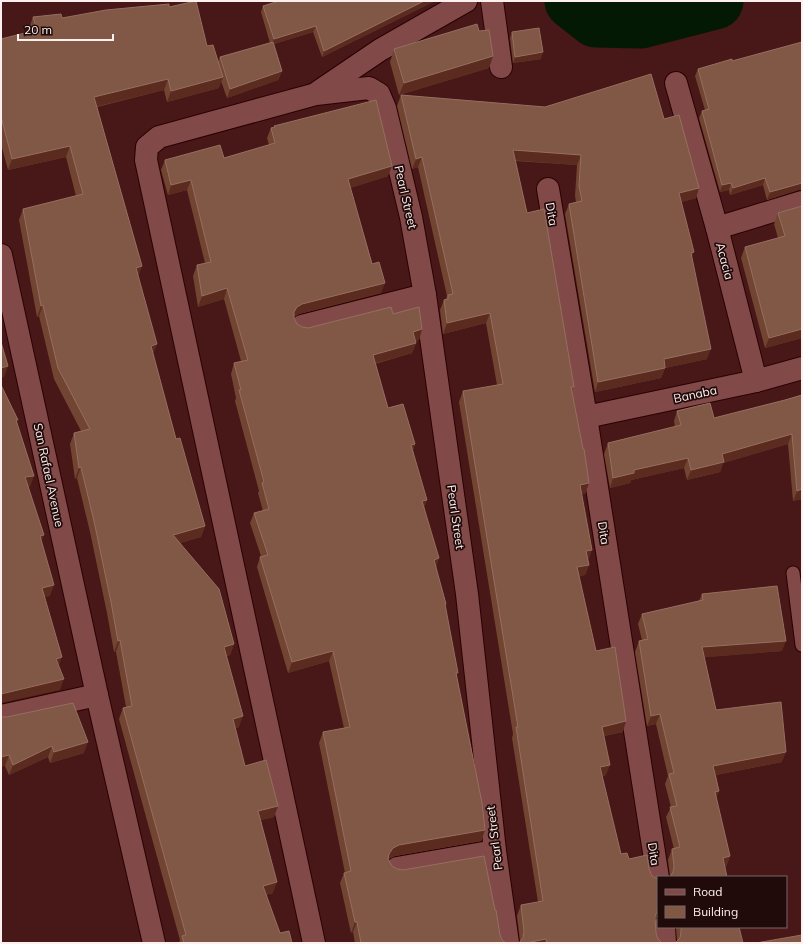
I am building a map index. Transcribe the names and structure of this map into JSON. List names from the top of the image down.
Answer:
{
  "streets": {
    "street": [
      "Pearl Street",
      "Dita",
      "Acacia",
      "Banaba",
      "San Rafael Avenue"
    ]
  },
  "crossings": [
    ["Dita", "Banaba"],
    ["Acacia", "Banaba"]
  ],
  "legend": ["Road", "Building"],
  "scale_bar": "20 m"
}
